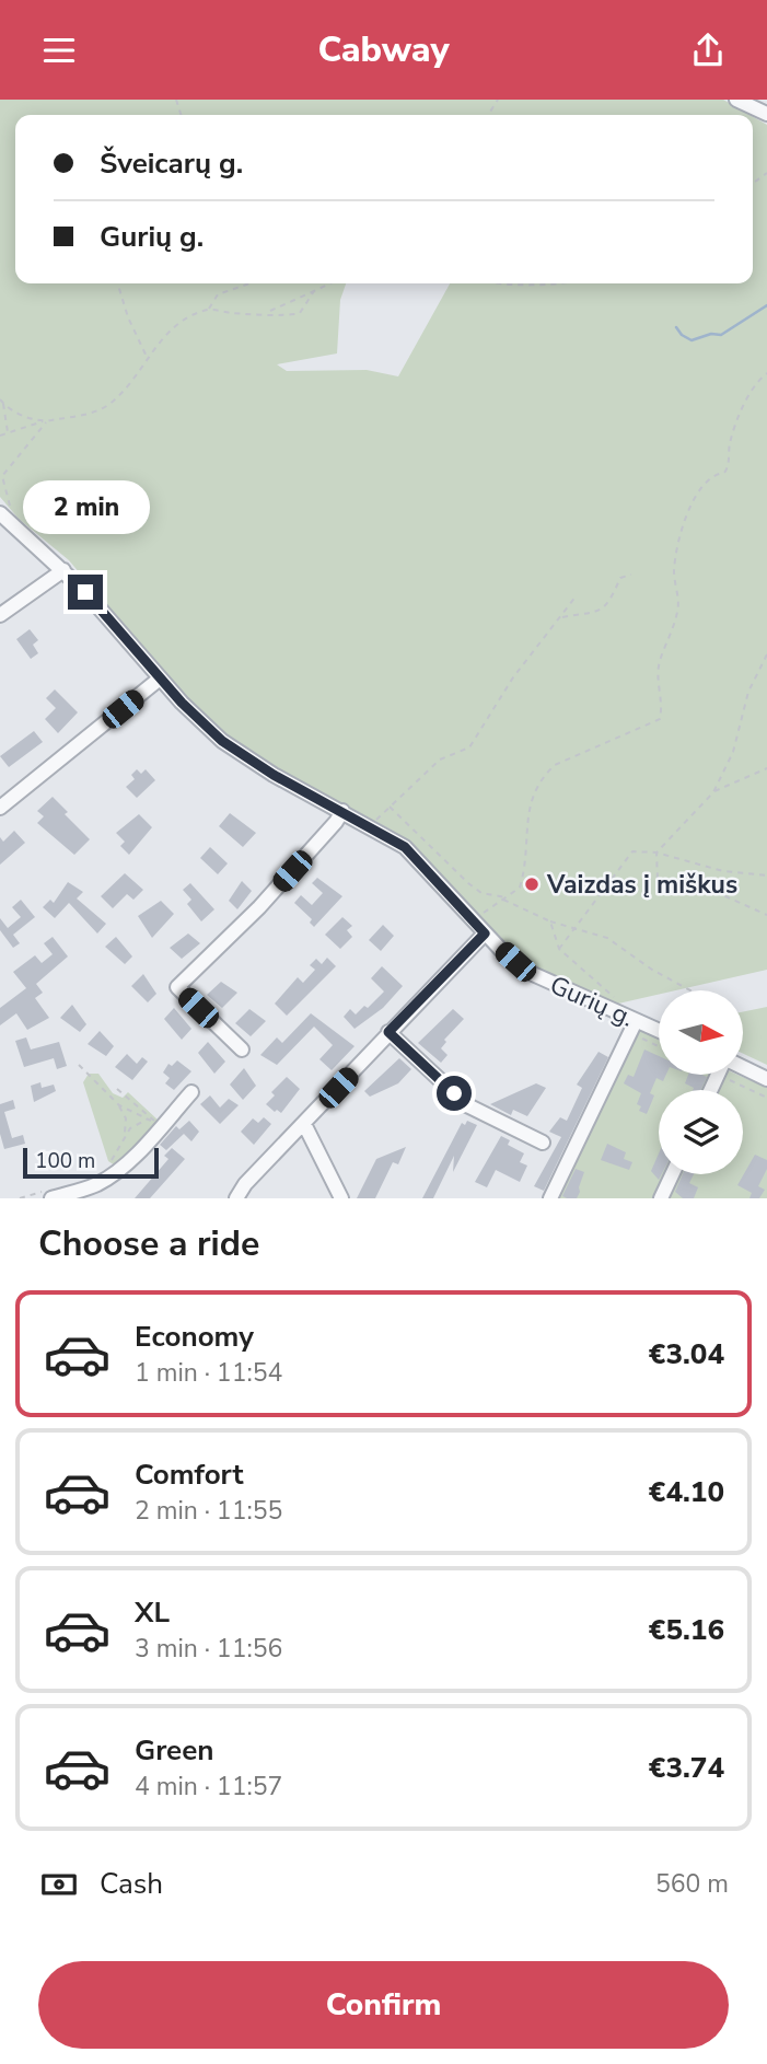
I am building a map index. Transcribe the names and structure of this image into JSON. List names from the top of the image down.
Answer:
{
  "streets": {
    "street": ["Gurių g."]
  },
  "places": ["Vaizdas į miškus"],
  "scale_bar": "100 m",
  "north": "right",
  "page": {
    "header": "Cabway",
    "banner": ["Šveicarų g.", "Gurių g."],
    "bubble": "2 min",
    "scale": "100 m",
    "heading": "Choose a ride",
    "list": [
      {
        "name": "Economy",
        "note": "1 min · 11:54",
        "value": "€3.04"
      },
      {
        "name": "Comfort",
        "note": "2 min · 11:55",
        "value": "€4.10"
      },
      {
        "name": "XL",
        "note": "3 min · 11:56",
        "value": "€5.16"
      },
      {
        "name": "Green",
        "note": "4 min · 11:57",
        "value": "€3.74"
      }
    ],
    "pay": ["Cash", "560 m"],
    "buttons": "Confirm"
  }
}
